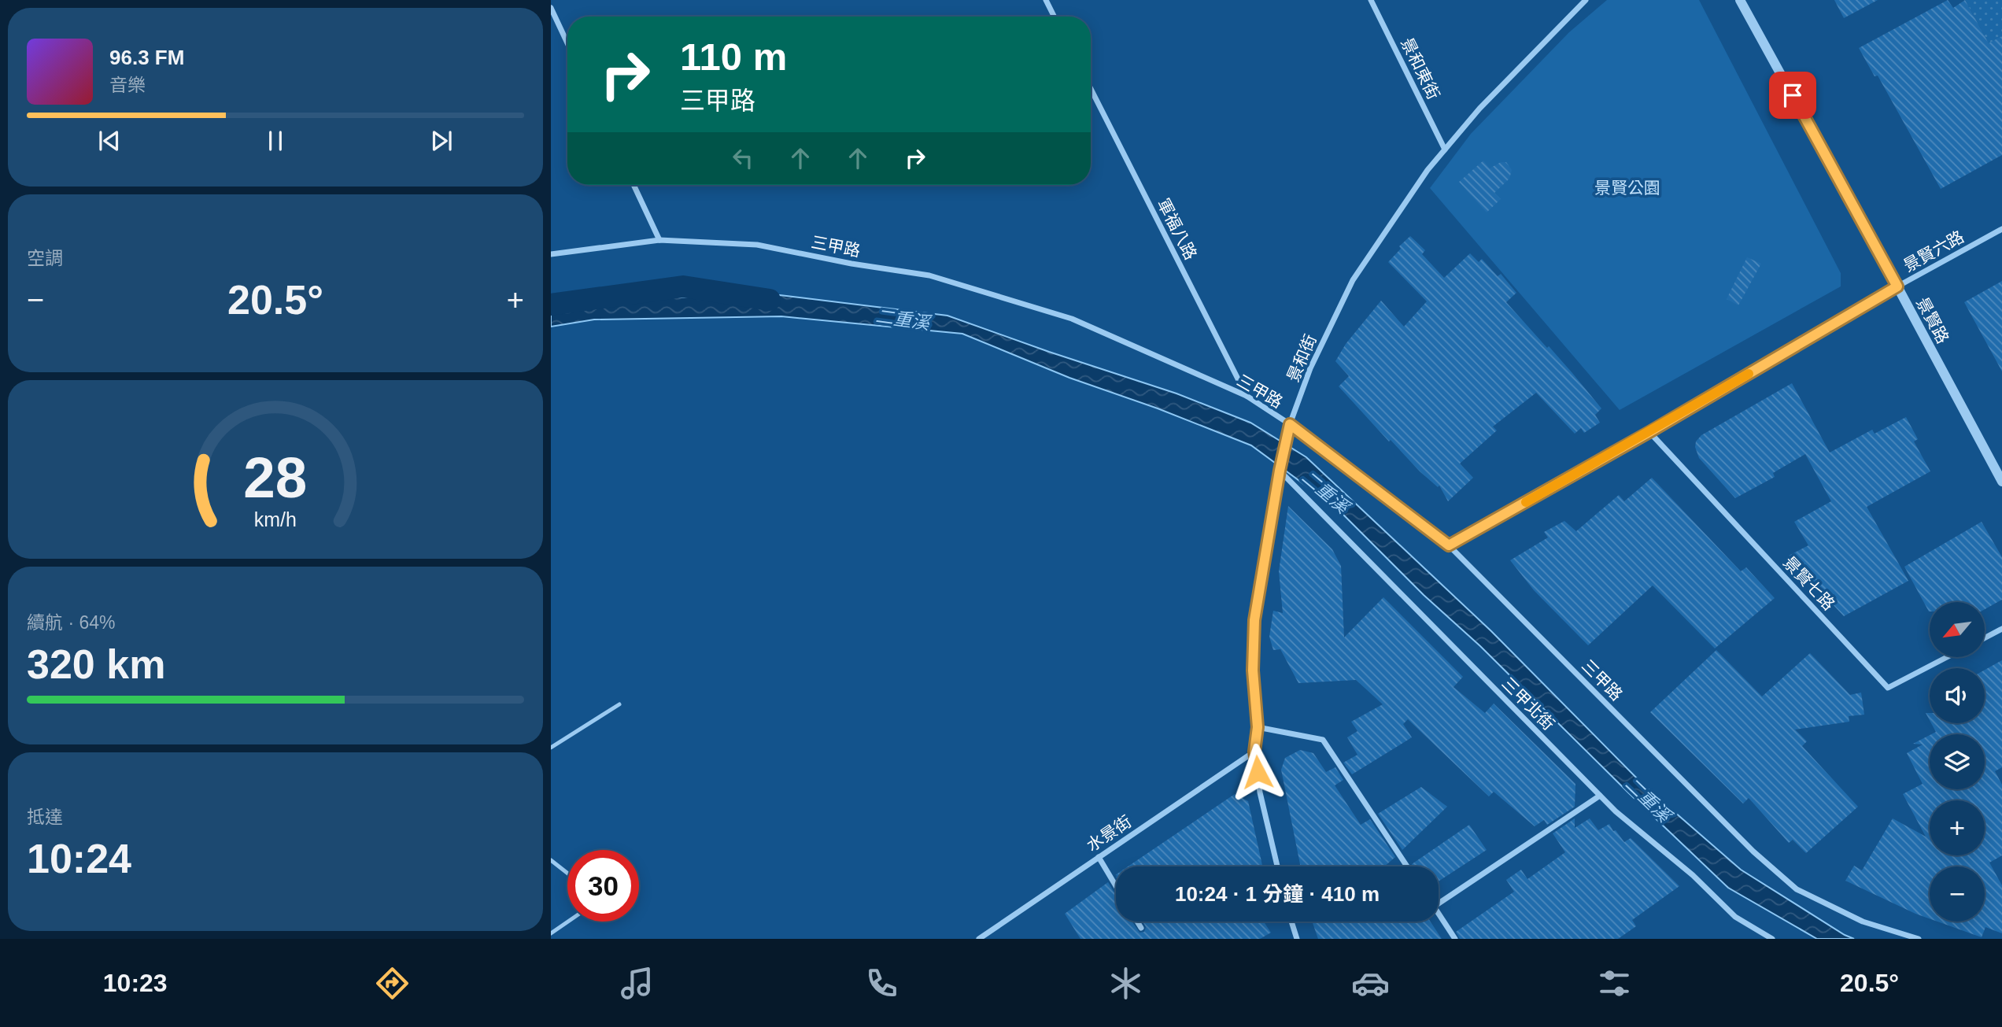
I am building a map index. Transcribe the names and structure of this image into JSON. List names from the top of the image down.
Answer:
{
  "streets": {
    "street": [
      "景和東街",
      "軍福八路",
      "三甲路",
      "景賢六路",
      "景賢路",
      "景和街",
      "景賢七路",
      "三甲北街",
      "水景街"
    ]
  },
  "crossings": [
    ["景和東街", "景和街"],
    ["軍福八路", "三甲路"],
    ["三甲路", "景賢六路"],
    ["三甲路", "景和街"],
    ["景賢六路", "景賢路"],
    ["景賢六路", "景賢七路"],
    ["景和街", "三甲北街"],
    ["景和街", "水景街"]
  ],
  "water": ["二重溪"],
  "parks": ["景賢公園"],
  "north": "bottom left",
  "page": {
    "turn": ["110 m", "三甲路"],
    "song": ["96.3 FM", "音樂"],
    "tile": [
      "空調",
      ["續航 · 64%", "320 km"],
      ["抵達", "10:24"]
    ],
    "heat": ["−", "20.5°", "+"],
    "map_buttons": ["+", "−"],
    "limit": "30",
    "trip": "10:24 · 1 分鐘 · 410 m",
    "tabs": ["10:23", "20.5°"],
    "gauge": ["28", "km/h"]
  }
}
